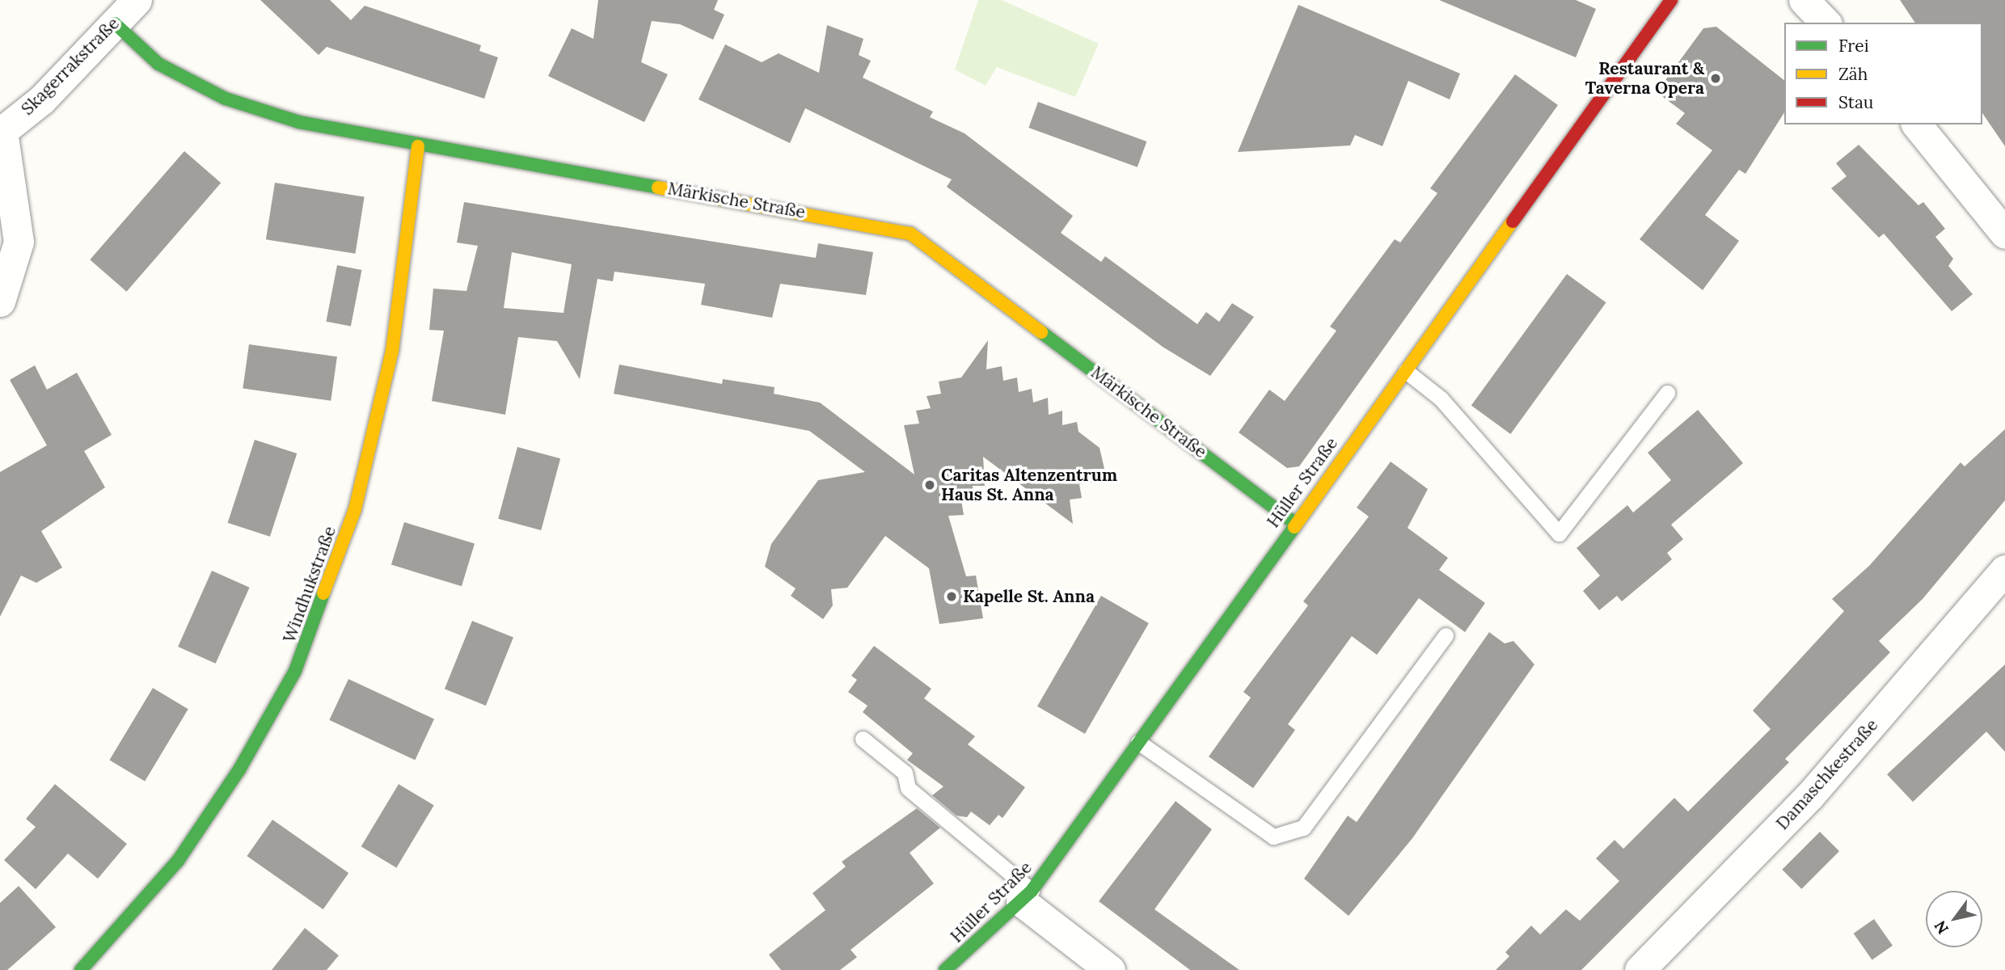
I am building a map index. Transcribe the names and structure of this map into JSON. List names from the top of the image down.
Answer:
{
  "streets": {
    "street": [
      "Skagerrakstraße",
      "Märkische Straße",
      "Hüller Straße",
      "Windhukstraße",
      "Damaschkestraße"
    ]
  },
  "crossings": [
    ["Skagerrakstraße", "Märkische Straße"],
    ["Märkische Straße", "Hüller Straße"],
    ["Märkische Straße", "Windhukstraße"]
  ],
  "places": ["Restaurant & Taverna Opera", "Caritas Altenzentrum Haus St. Anna", "Kapelle St. Anna"],
  "legend": ["Frei", "Zäh", "Stau"],
  "north": "bottom left"
}
